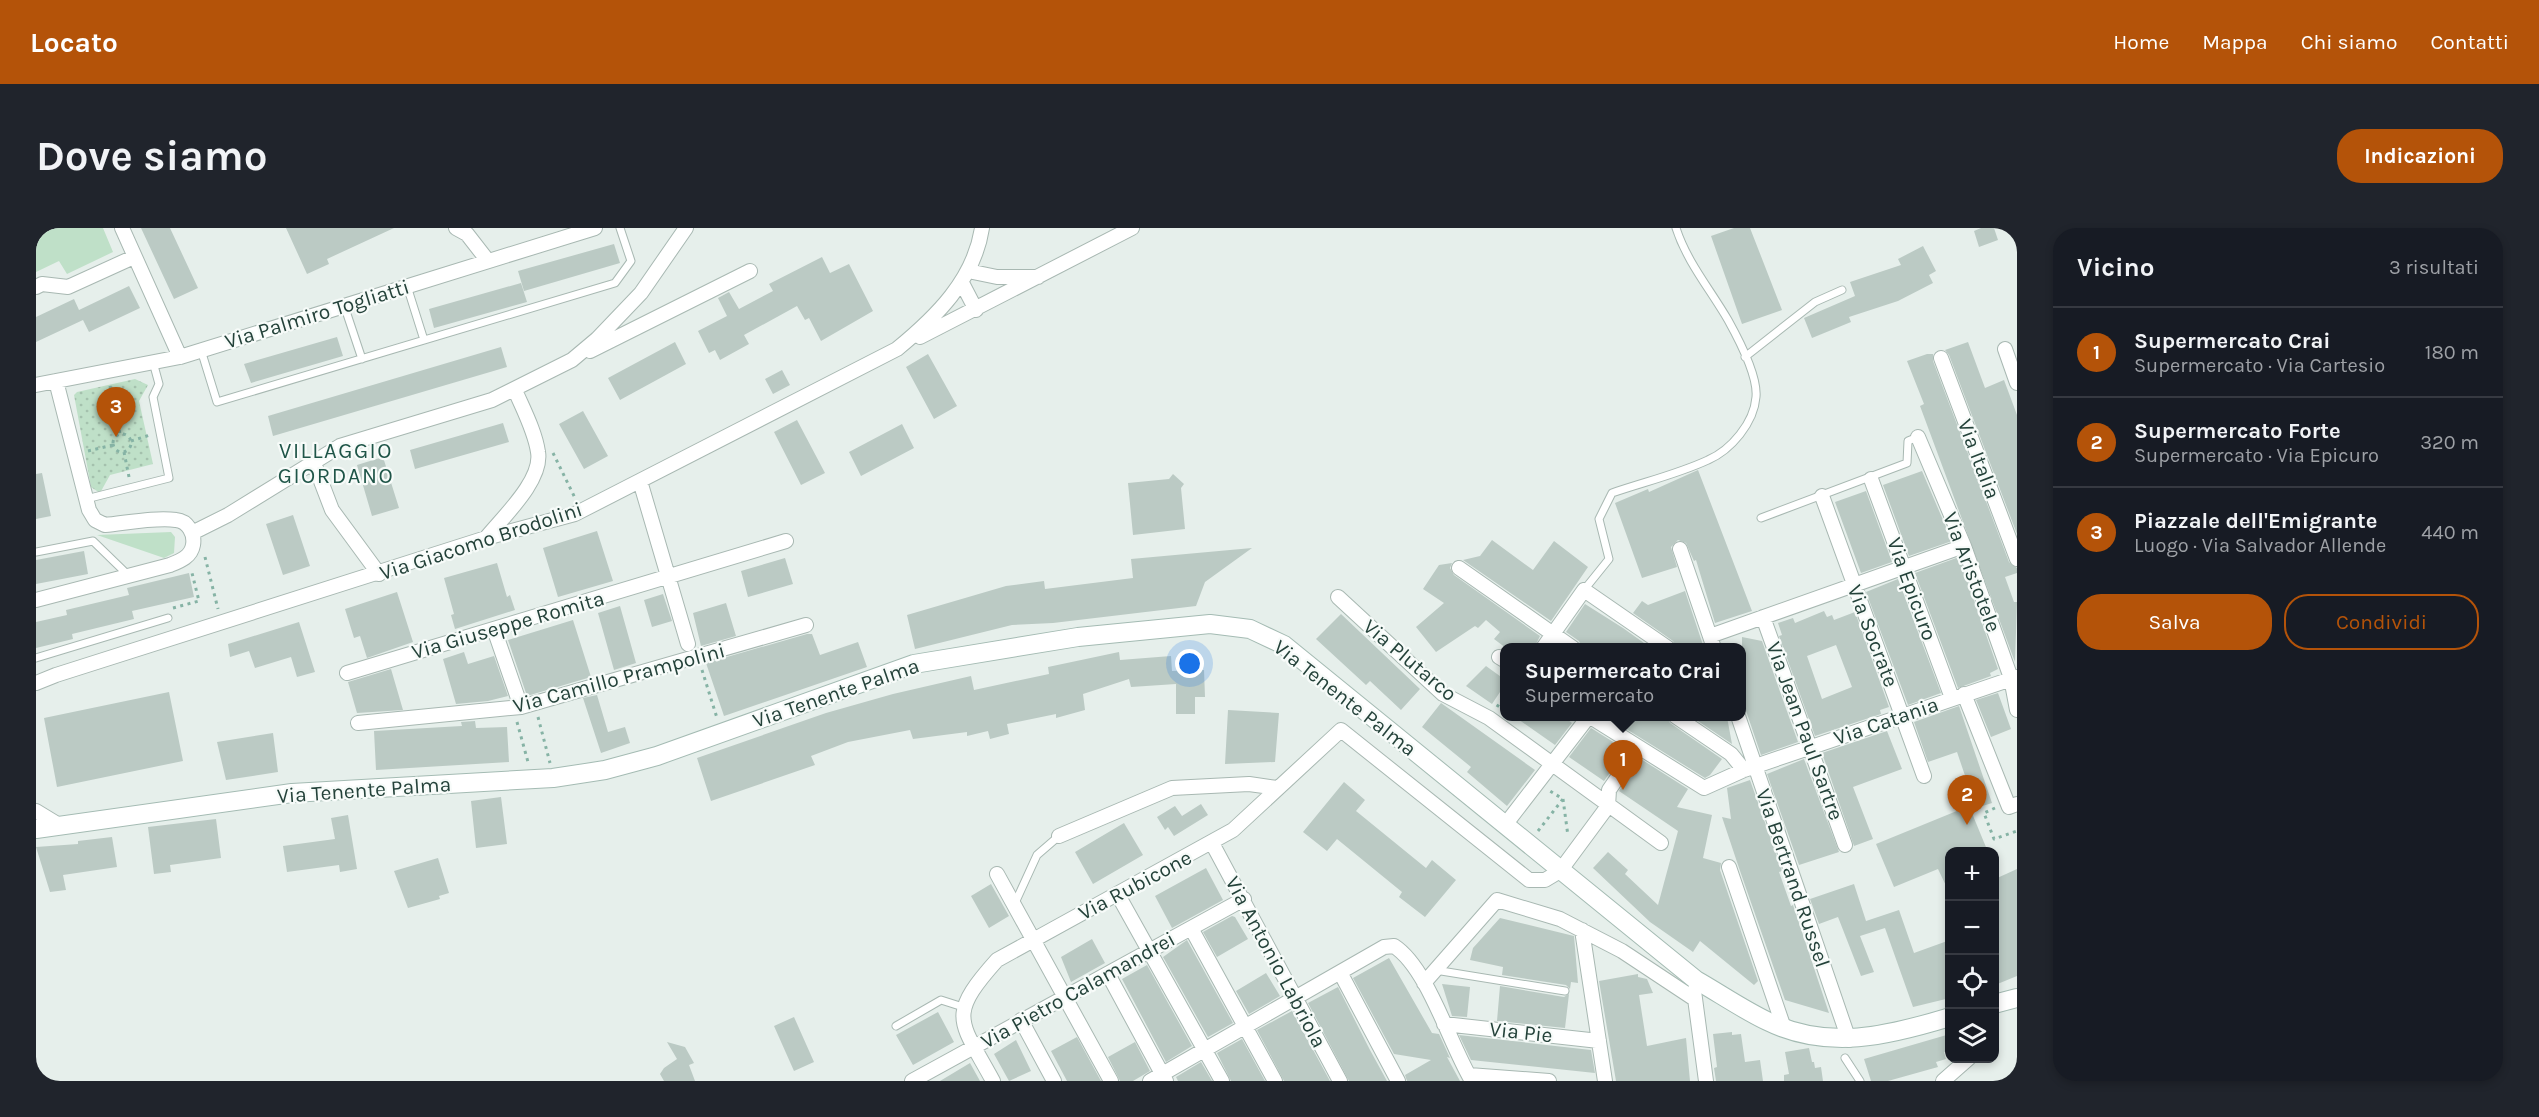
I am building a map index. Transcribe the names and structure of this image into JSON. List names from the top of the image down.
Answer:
{
  "streets": {
    "main road": ["Via Tenente Palma"],
    "street": [
      "Via Palmiro Togliatti",
      "Via Italia",
      "Via Giacomo Brodolini",
      "Via Aristotele",
      "Via Epicuro",
      "Via Giuseppe Romita",
      "Via Socrate",
      "Via Plutarco",
      "Via Camillo Prampolini",
      "Via Catania",
      "Via Jean Paul Sartre",
      "Via Bertrand Russel",
      "Via Rubicone",
      "Via Antonio Labriola",
      "Via Pietro Calamandrei",
      "Via Pie"
    ]
  },
  "crossings": [
    ["Via Aristotele", "Via Catania"],
    ["Via Epicuro", "Via Catania"],
    ["Via Socrate", "Via Catania"],
    ["Via Tenente Palma", "Via Bertrand Russel"],
    ["Via Tenente Palma", "Via Rubicone"],
    ["Via Catania", "Via Jean Paul Sartre"],
    ["Via Catania", "Via Bertrand Russel"],
    ["Via Rubicone", "Via Antonio Labriola"],
    ["Via Antonio Labriola", "Via Pietro Calamandrei"]
  ],
  "districts": ["VILLAGGIO GIORDANO"],
  "page": {
    "header": "Locato",
    "nav": [
      "Home",
      "Mappa",
      "Chi siamo",
      "Contatti"
    ],
    "buttons": [
      "Indicazioni",
      ["Salva", "Condividi"]
    ],
    "title": "Dove siamo",
    "heading": ["Vicino", "3 risultati"],
    "list": [
      {
        "mark": "1",
        "name": "Supermercato Crai",
        "note": "Supermercato · Via Cartesio",
        "value": "180 m"
      },
      {
        "mark": "2",
        "name": "Supermercato Forte",
        "note": "Supermercato · Via Epicuro",
        "value": "320 m"
      },
      {
        "mark": "3",
        "name": "Piazzale dell'Emigrante",
        "note": "Luogo · Via Salvador Allende",
        "value": "440 m"
      }
    ],
    "pins": ["3", "1", "2"],
    "popup": ["Supermercato Crai", "Supermercato"],
    "map_buttons": ["+", "−"]
  }
}
